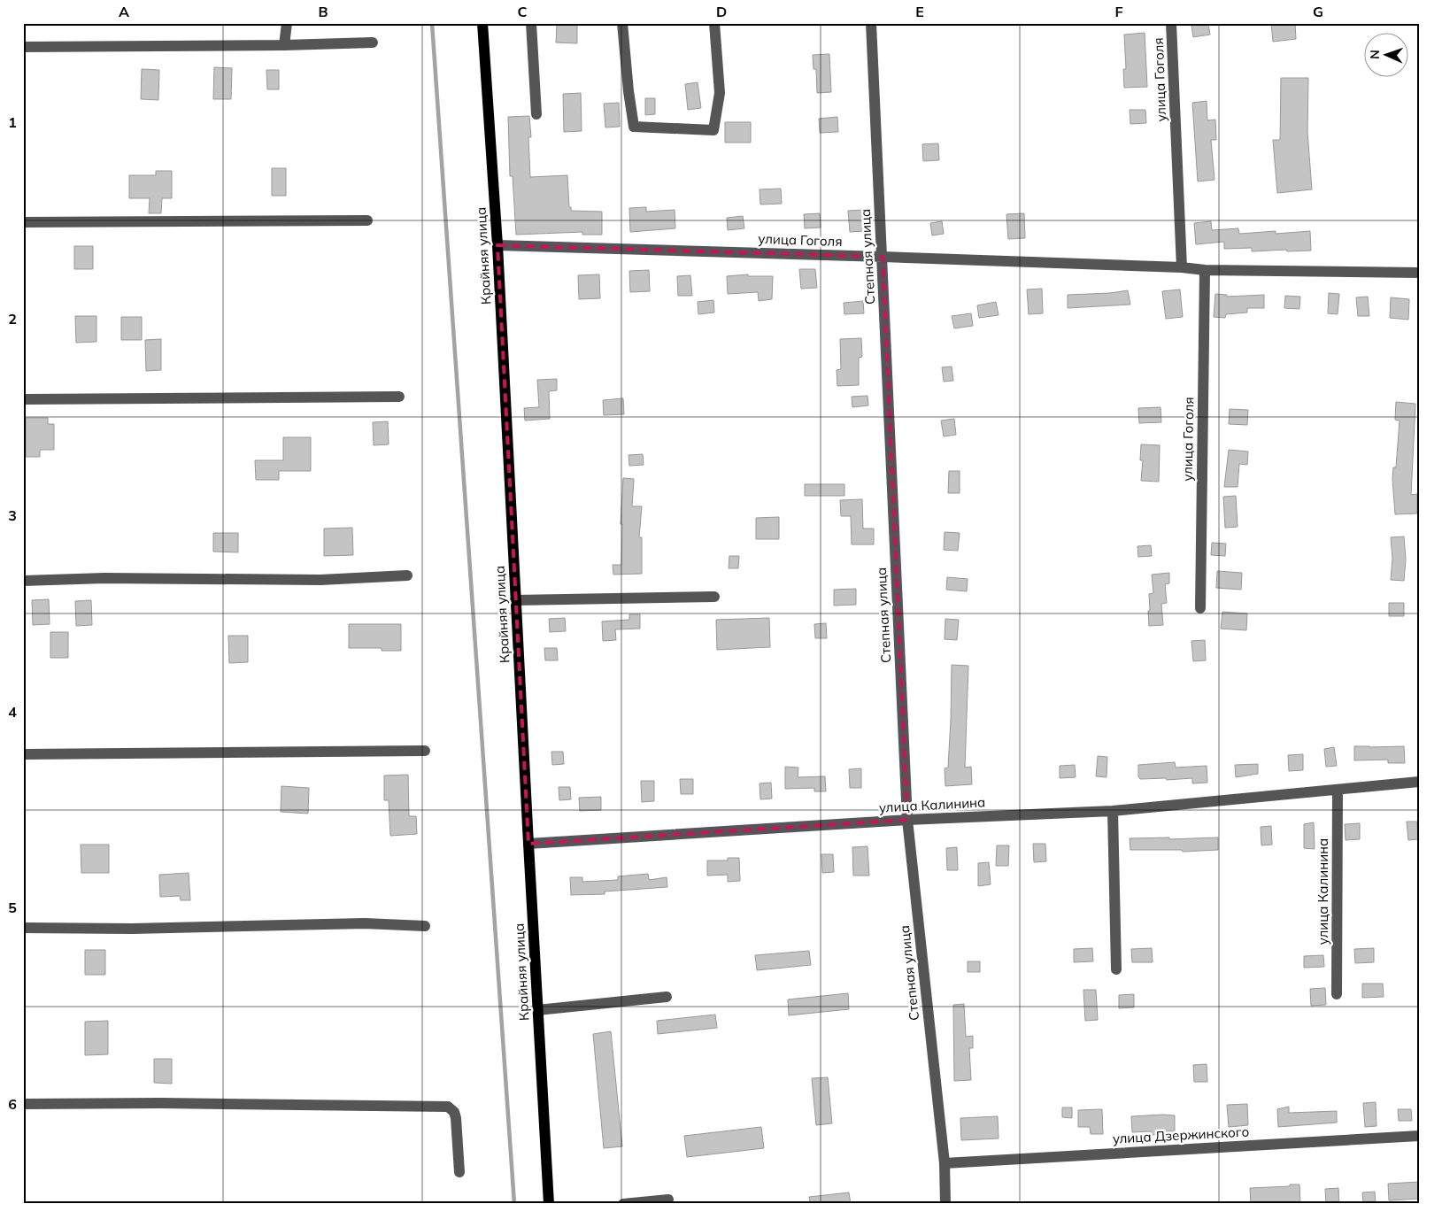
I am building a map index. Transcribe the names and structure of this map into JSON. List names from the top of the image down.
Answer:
{
  "streets": {
    "main road": ["Крайняя улица"],
    "street": [
      "улица Гоголя",
      "Степная улица",
      "улица Калинина",
      "улица Дзержинского"
    ]
  },
  "crossings": [
    ["улица Гоголя", "Крайняя улица"],
    ["улица Гоголя", "Степная улица"],
    ["Крайняя улица", "улица Калинина"],
    ["Степная улица", "улица Калинина"],
    ["Степная улица", "улица Дзержинского"]
  ],
  "north": "left",
  "grid": {
    "columns": [
      "A",
      "B",
      "C",
      "D",
      "E",
      "F",
      "G"
    ],
    "rows": [
      "1",
      "2",
      "3",
      "4",
      "5",
      "6"
    ]
  }
}
